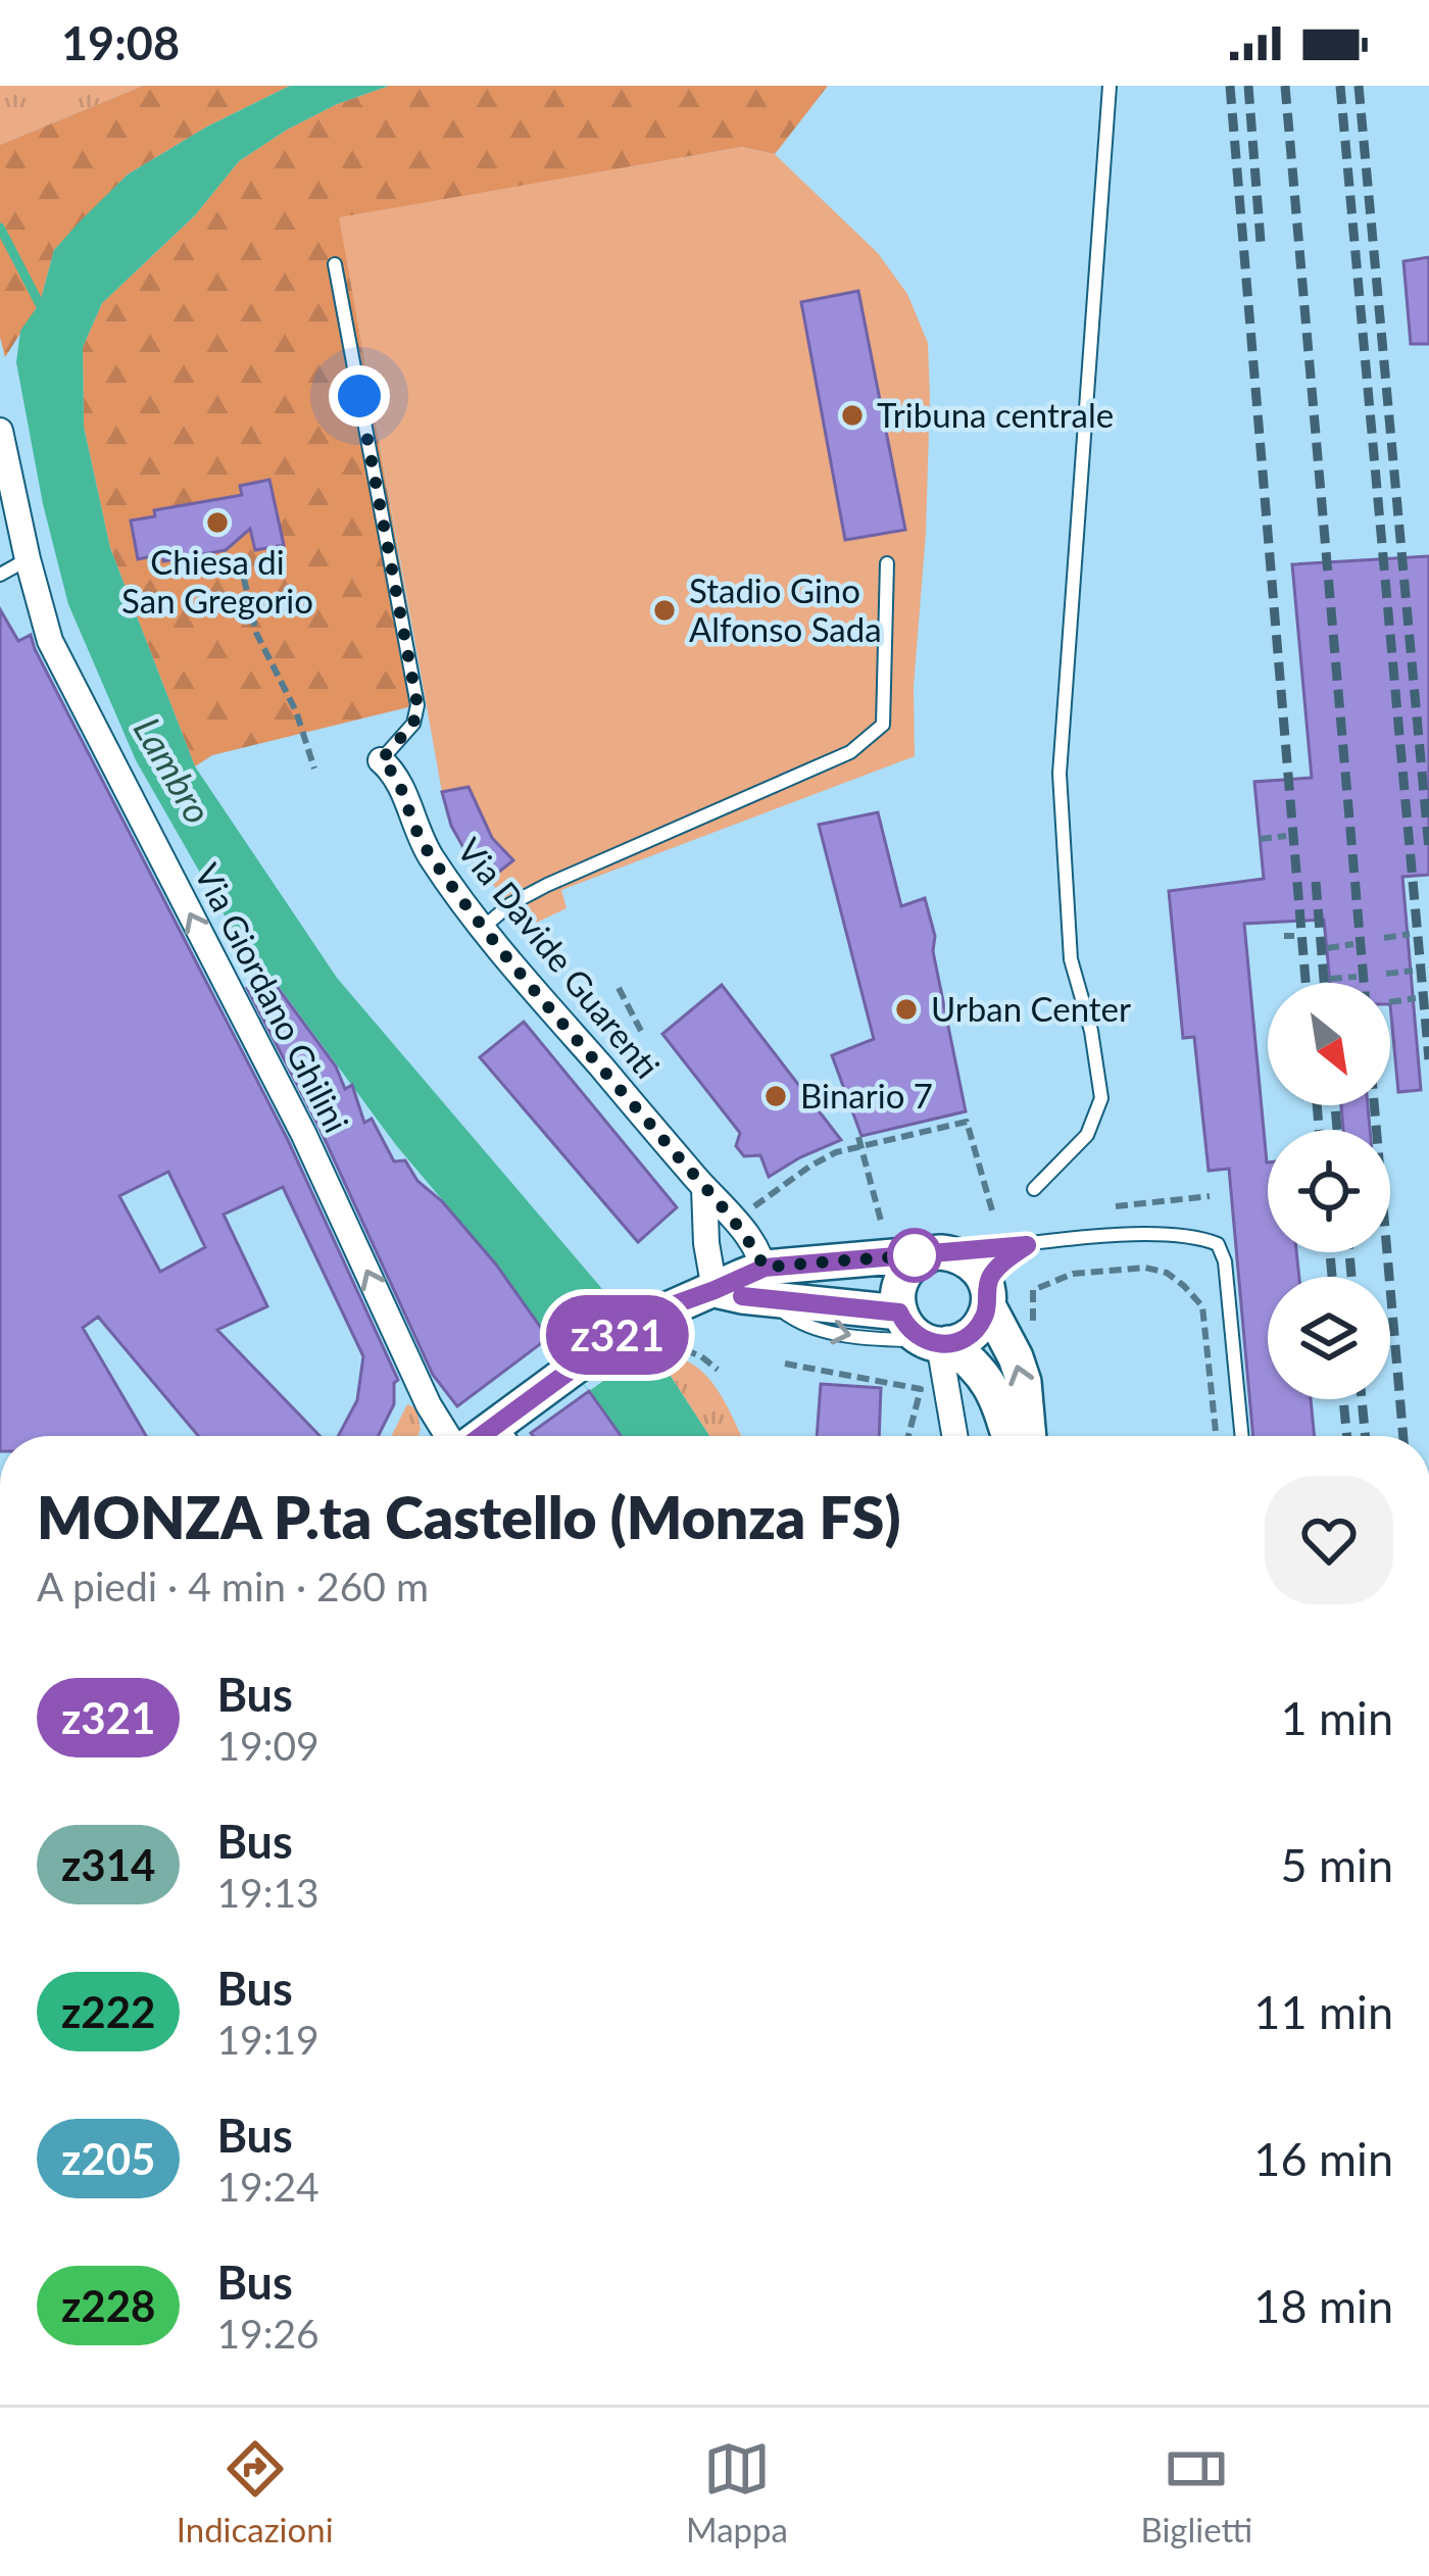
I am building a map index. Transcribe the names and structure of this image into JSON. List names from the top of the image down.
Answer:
{
  "streets": {
    "street": ["Via Davide Guarenti", "Via Giordano Ghilini"]
  },
  "one_way": ["Via Giordano Ghilini"],
  "water": ["Lambro"],
  "places": [
    "Tribuna centrale",
    "Chiesa di San Gregorio",
    "Stadio Gino Alfonso Sada",
    "Urban Center",
    "Binario 7"
  ],
  "lines": ["bus line z321"],
  "north": "bottom right",
  "page": {
    "status": "19:08",
    "on_map": "z321",
    "heading": ["MONZA P.ta Castello (Monza FS)", "A piedi · 4 min · 260 m"],
    "list": [
      {
        "mark": "z321",
        "name": "Bus",
        "note": "19:09",
        "value": "1 min"
      },
      {
        "mark": "z314",
        "name": "Bus",
        "note": "19:13",
        "value": "5 min"
      },
      {
        "mark": "z222",
        "name": "Bus",
        "note": "19:19",
        "value": "11 min"
      },
      {
        "mark": "z205",
        "name": "Bus",
        "note": "19:24",
        "value": "16 min"
      },
      {
        "mark": "z228",
        "name": "Bus",
        "note": "19:26",
        "value": "18 min"
      }
    ],
    "tabs": ["Indicazioni", "Mappa", "Biglietti"]
  }
}
